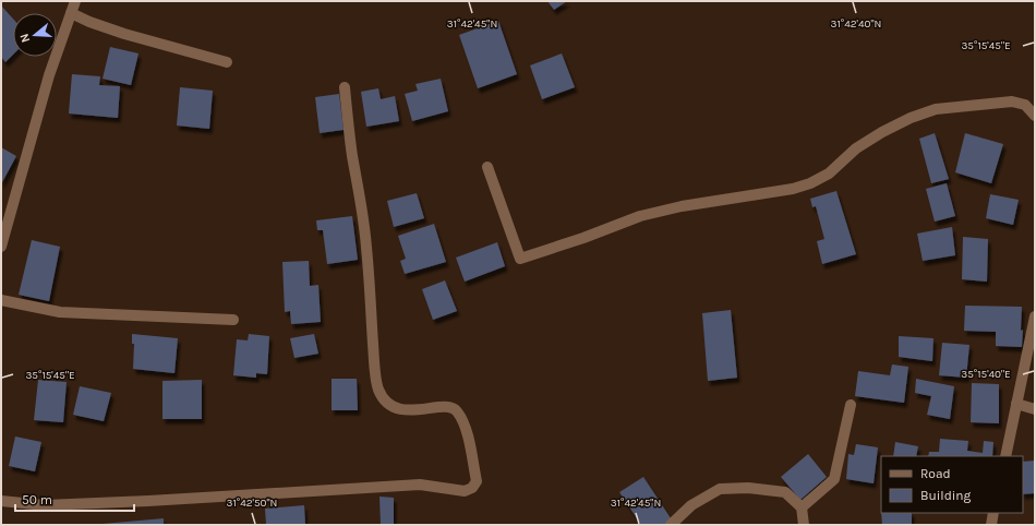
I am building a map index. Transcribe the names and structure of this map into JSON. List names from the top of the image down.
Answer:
{
  "legend": ["Road", "Building"],
  "scale_bar": "50 m",
  "north": "left",
  "coordinates": [
    "31°42'45\"N",
    "31°42'40\"N",
    "35°15'45\"E",
    "35°15'40\"E",
    "31°42'50\"N"
  ]
}
